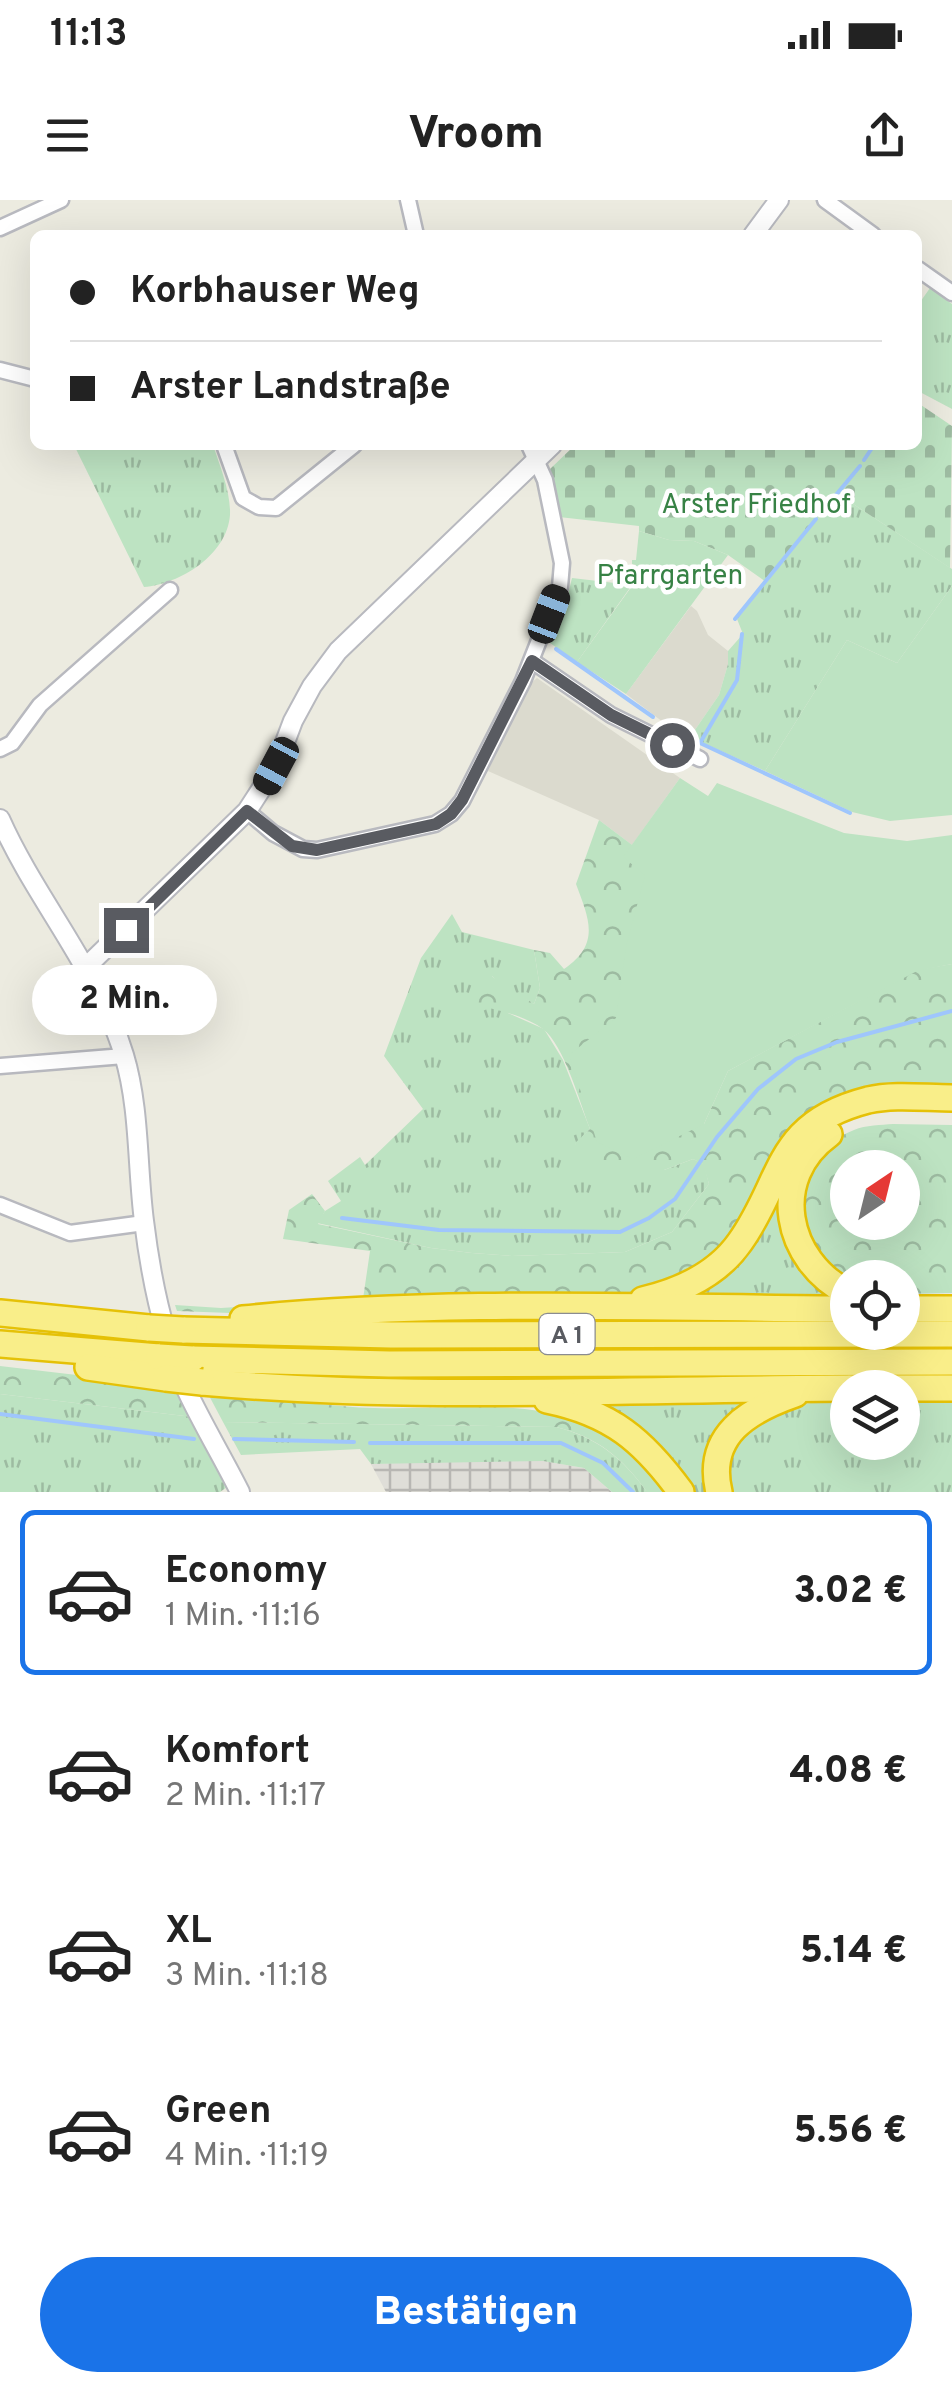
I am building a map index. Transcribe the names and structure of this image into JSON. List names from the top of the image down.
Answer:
{
  "streets": {
    "highway": ["A 1"]
  },
  "parks": ["Arster Friedhof", "Pfarrgarten"],
  "north": "top right",
  "page": {
    "status": "11:13",
    "header": "Vroom",
    "banner": ["Korbhauser Weg", "Arster Landstraße"],
    "bubble": "2 Min.",
    "list": [
      {
        "name": "Economy",
        "note": "1 Min. · 11:16",
        "value": "3.02 €"
      },
      {
        "name": "Komfort",
        "note": "2 Min. · 11:17",
        "value": "4.08 €"
      },
      {
        "name": "XL",
        "note": "3 Min. · 11:18",
        "value": "5.14 €"
      },
      {
        "name": "Green",
        "note": "4 Min. · 11:19",
        "value": "5.56 €"
      }
    ],
    "buttons": "Bestätigen"
  }
}
